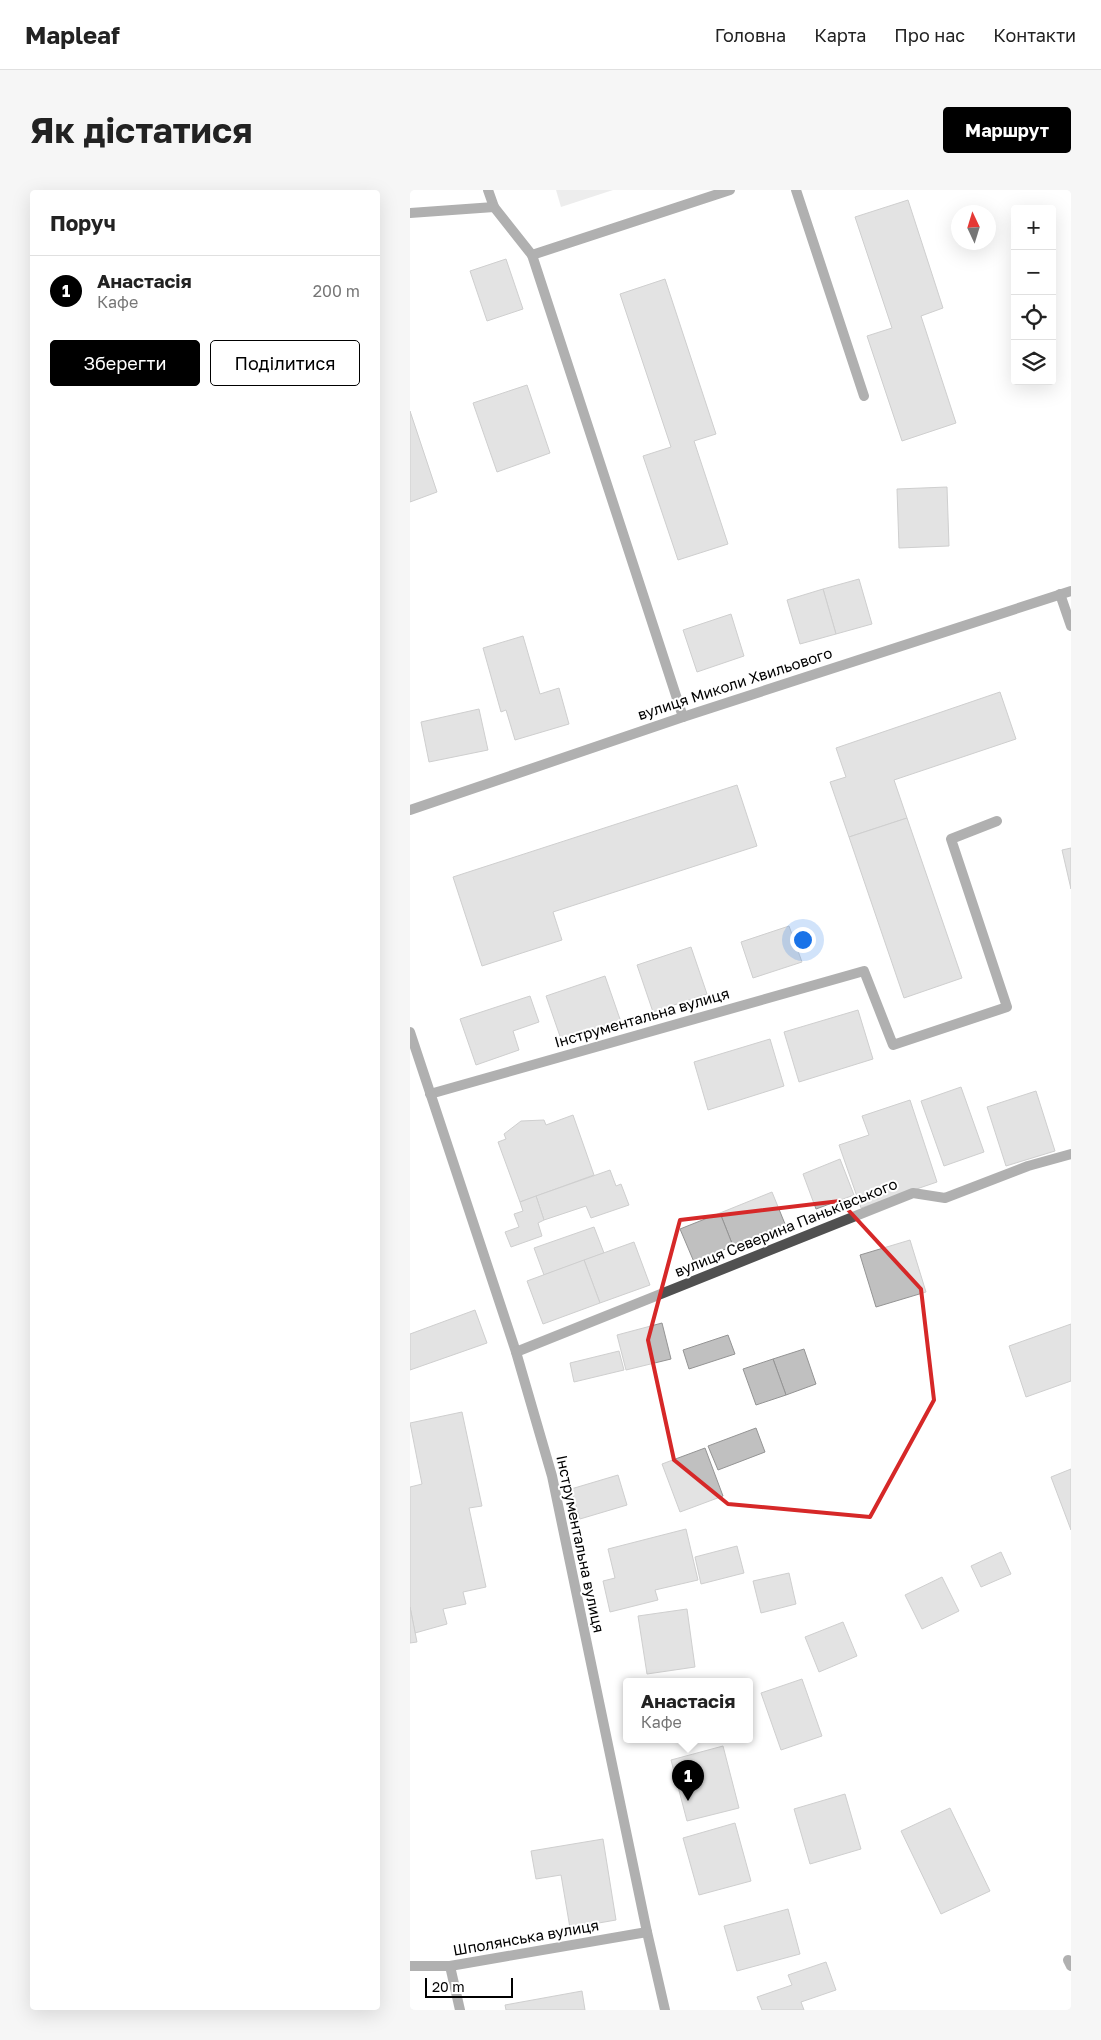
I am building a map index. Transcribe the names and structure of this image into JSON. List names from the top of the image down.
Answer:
{
  "streets": {
    "street": [
      "вулиця Миколи Хвильового",
      "Інструментальна вулиця",
      "вулиця Северина Паньківського",
      "Шполянська вулиця"
    ]
  },
  "crossings": [
    ["Інструментальна вулиця", "вулиця Северина Паньківського"],
    ["Інструментальна вулиця", "Шполянська вулиця"]
  ],
  "scale_bar": "20 m",
  "north": "top",
  "page": {
    "header": "Mapleaf",
    "nav": [
      "Головна",
      "Карта",
      "Про нас",
      "Контакти"
    ],
    "buttons": [
      "Маршрут",
      ["Зберегти", "Поділитися"]
    ],
    "title": "Як дістатися",
    "heading": "Поруч",
    "map_buttons": ["+", "−"],
    "list": [
      {
        "mark": "1",
        "name": "Анастасія",
        "note": "Кафе",
        "value": "200 m"
      }
    ],
    "popup": ["Анастасія", "Кафе"],
    "pins": "1",
    "scale": "20 m"
  }
}
